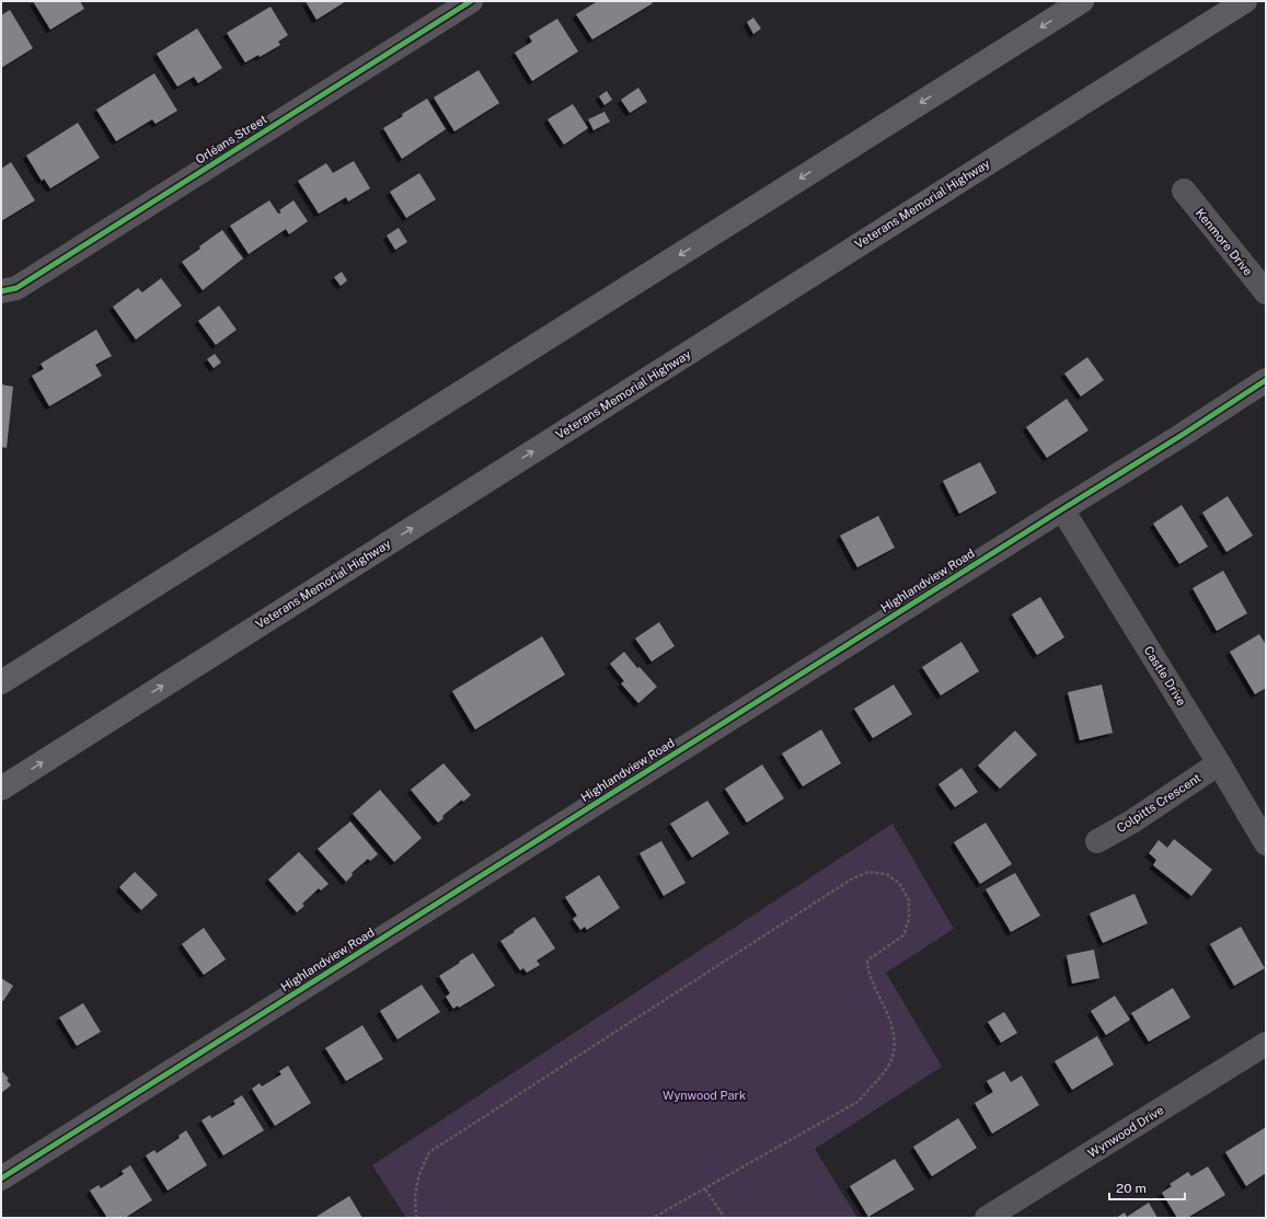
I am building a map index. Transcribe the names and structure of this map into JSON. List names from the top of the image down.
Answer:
{
  "streets": {
    "highway": ["Veterans Memorial Highway"],
    "street": [
      "Orléans Street",
      "Kenmore Drive",
      "Highlandview Road",
      "Castle Drive",
      "Colpitts Crescent",
      "Wynwood Drive"
    ]
  },
  "crossings": [
    ["Highlandview Road", "Castle Drive"],
    ["Castle Drive", "Colpitts Crescent"]
  ],
  "parks": ["Wynwood Park"],
  "scale_bar": "20 m"
}
